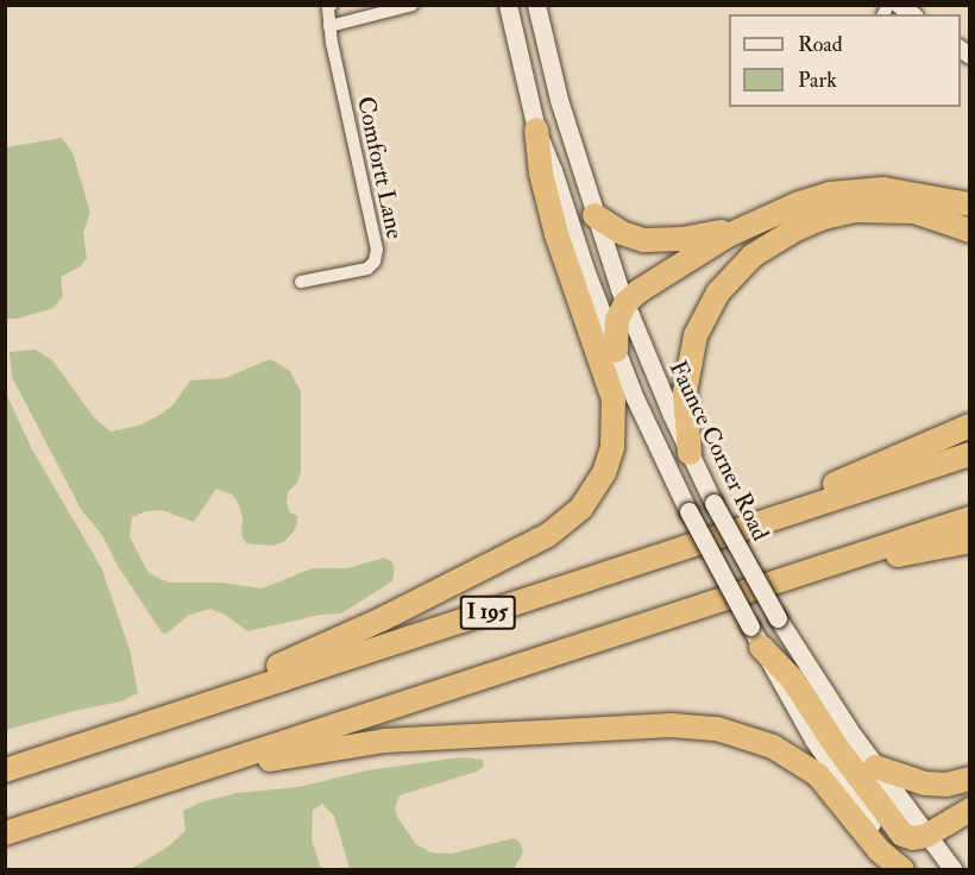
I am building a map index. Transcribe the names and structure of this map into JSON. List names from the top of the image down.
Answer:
{
  "streets": {
    "highway": ["I 195"],
    "main road": ["Faunce Corner Road"],
    "street": ["Comfortt Lane"]
  },
  "legend": ["Road", "Park"]
}
